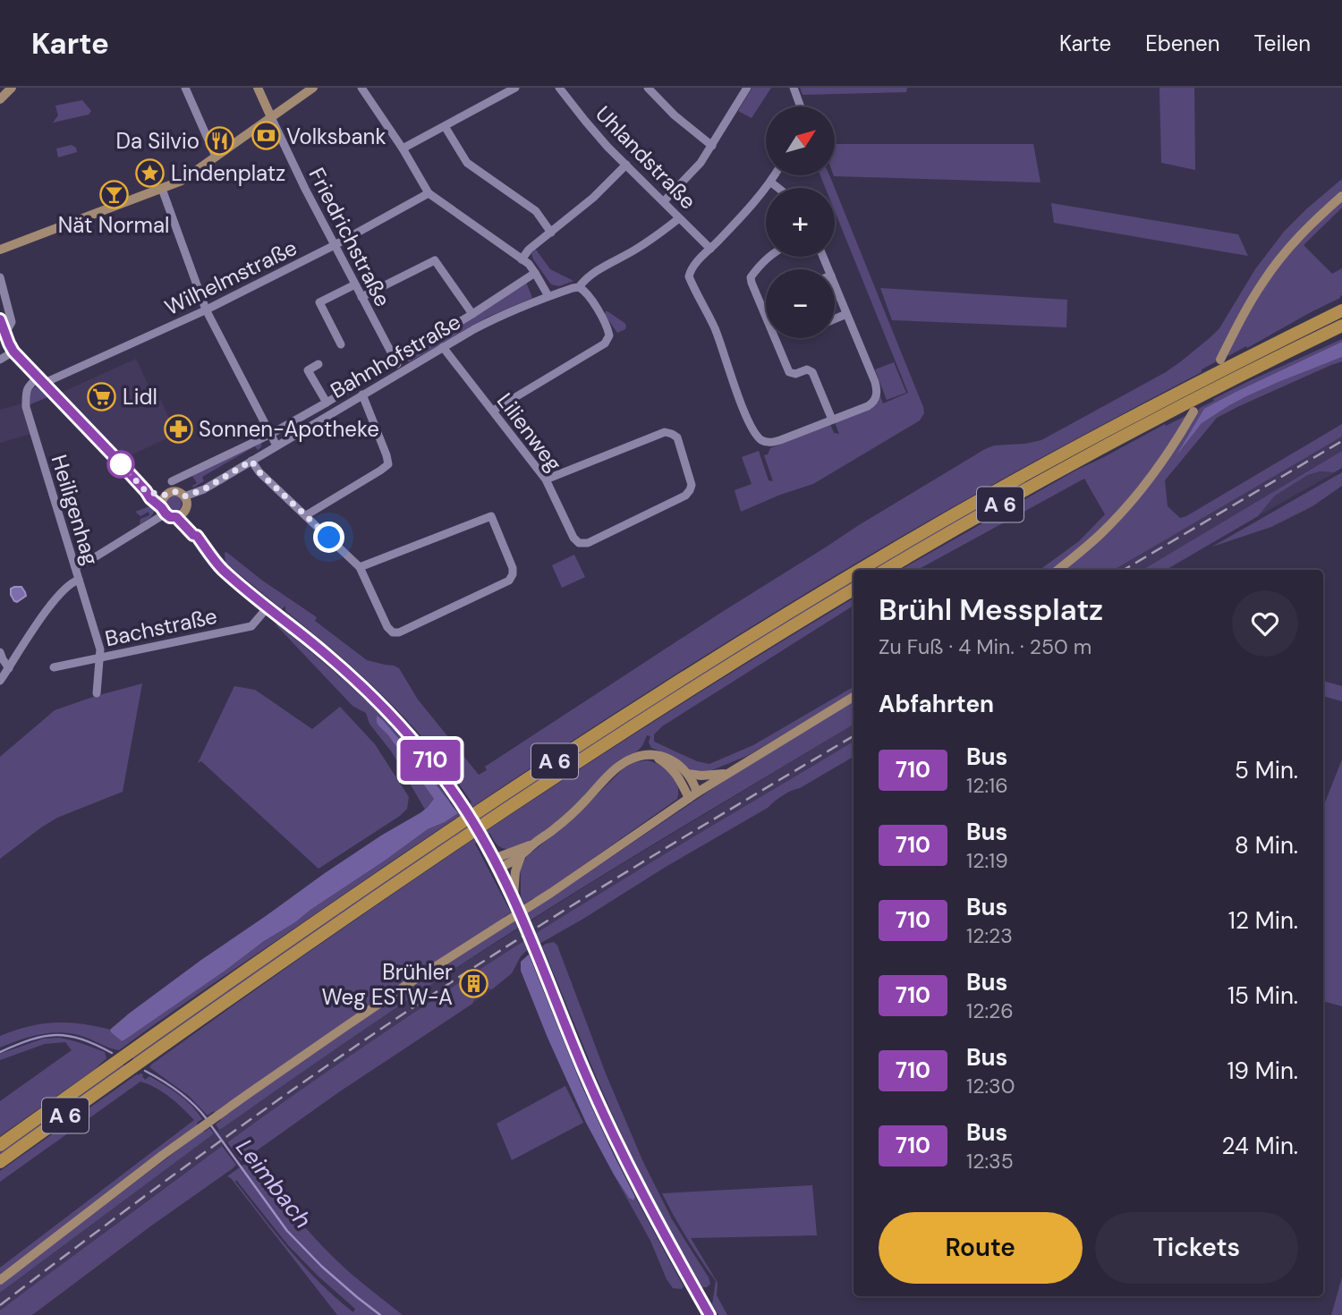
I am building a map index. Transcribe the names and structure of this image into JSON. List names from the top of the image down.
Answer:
{
  "streets": {
    "highway": ["A 6"],
    "street": [
      "Uhlandstraße",
      "Friedrichstraße",
      "Wilhelmstraße",
      "Bahnhofstraße",
      "Lilienweg",
      "Heiligenhag",
      "Bachstraße"
    ]
  },
  "crossings": [
    ["Friedrichstraße", "Wilhelmstraße"],
    ["Friedrichstraße", "Bahnhofstraße"],
    ["Wilhelmstraße", "Heiligenhag"],
    ["Bahnhofstraße", "Lilienweg"],
    ["Heiligenhag", "Bachstraße"]
  ],
  "water": ["Leimbach"],
  "places": {
    "bank": ["Volksbank"],
    "restaurant": ["Da Silvio"],
    "place": ["Lindenplatz"],
    "bar": ["Nät Normal"],
    "supermarket": ["Lidl"],
    "pharmacy": ["Sonnen-Apotheke"],
    "building": ["Brühler Weg ESTW-A"]
  },
  "lines": ["bus line 710"],
  "north": "top right",
  "page": {
    "header": "Karte",
    "nav": ["Karte", "Ebenen", "Teilen"],
    "on_map": "710",
    "map_buttons": ["+", "−"],
    "heading": [
      ["Brühl Messplatz", "Zu Fuß · 4 Min. · 250 m"],
      "Abfahrten"
    ],
    "list": [
      {
        "mark": "710",
        "name": "Bus",
        "note": "12:16",
        "value": "5 Min."
      },
      {
        "mark": "710",
        "name": "Bus",
        "note": "12:19",
        "value": "8 Min."
      },
      {
        "mark": "710",
        "name": "Bus",
        "note": "12:23",
        "value": "12 Min."
      },
      {
        "mark": "710",
        "name": "Bus",
        "note": "12:26",
        "value": "15 Min."
      },
      {
        "mark": "710",
        "name": "Bus",
        "note": "12:30",
        "value": "19 Min."
      },
      {
        "mark": "710",
        "name": "Bus",
        "note": "12:35",
        "value": "24 Min."
      }
    ],
    "buttons": ["Route", "Tickets"]
  }
}
